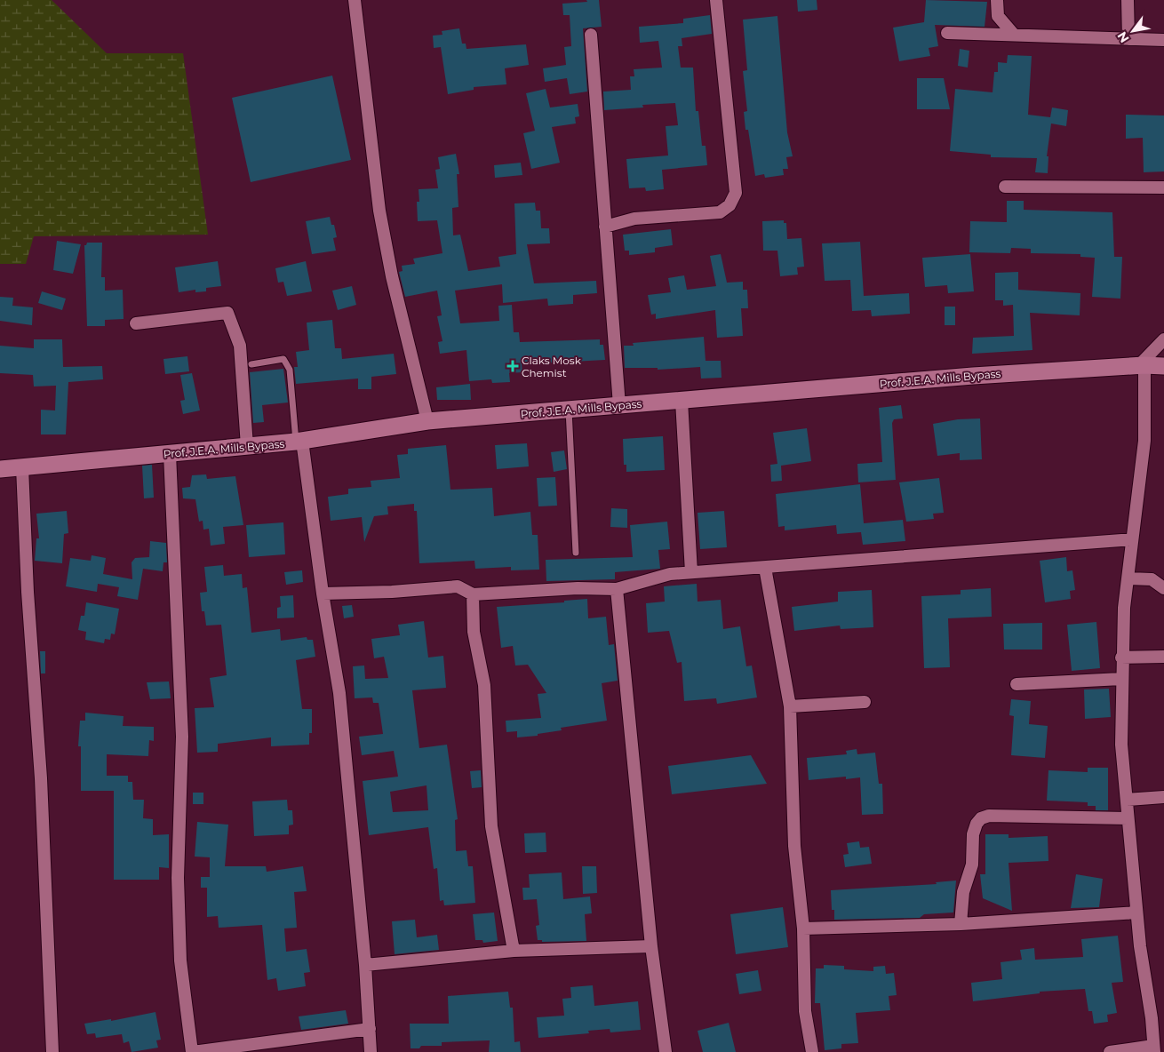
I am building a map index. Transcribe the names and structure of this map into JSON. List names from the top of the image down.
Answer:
{
  "streets": {
    "street": ["Prof. J.E.A. Mills Bypass"]
  },
  "places": {
    "health": ["Claks Mosk Chemist"]
  },
  "north": "bottom left"
}
